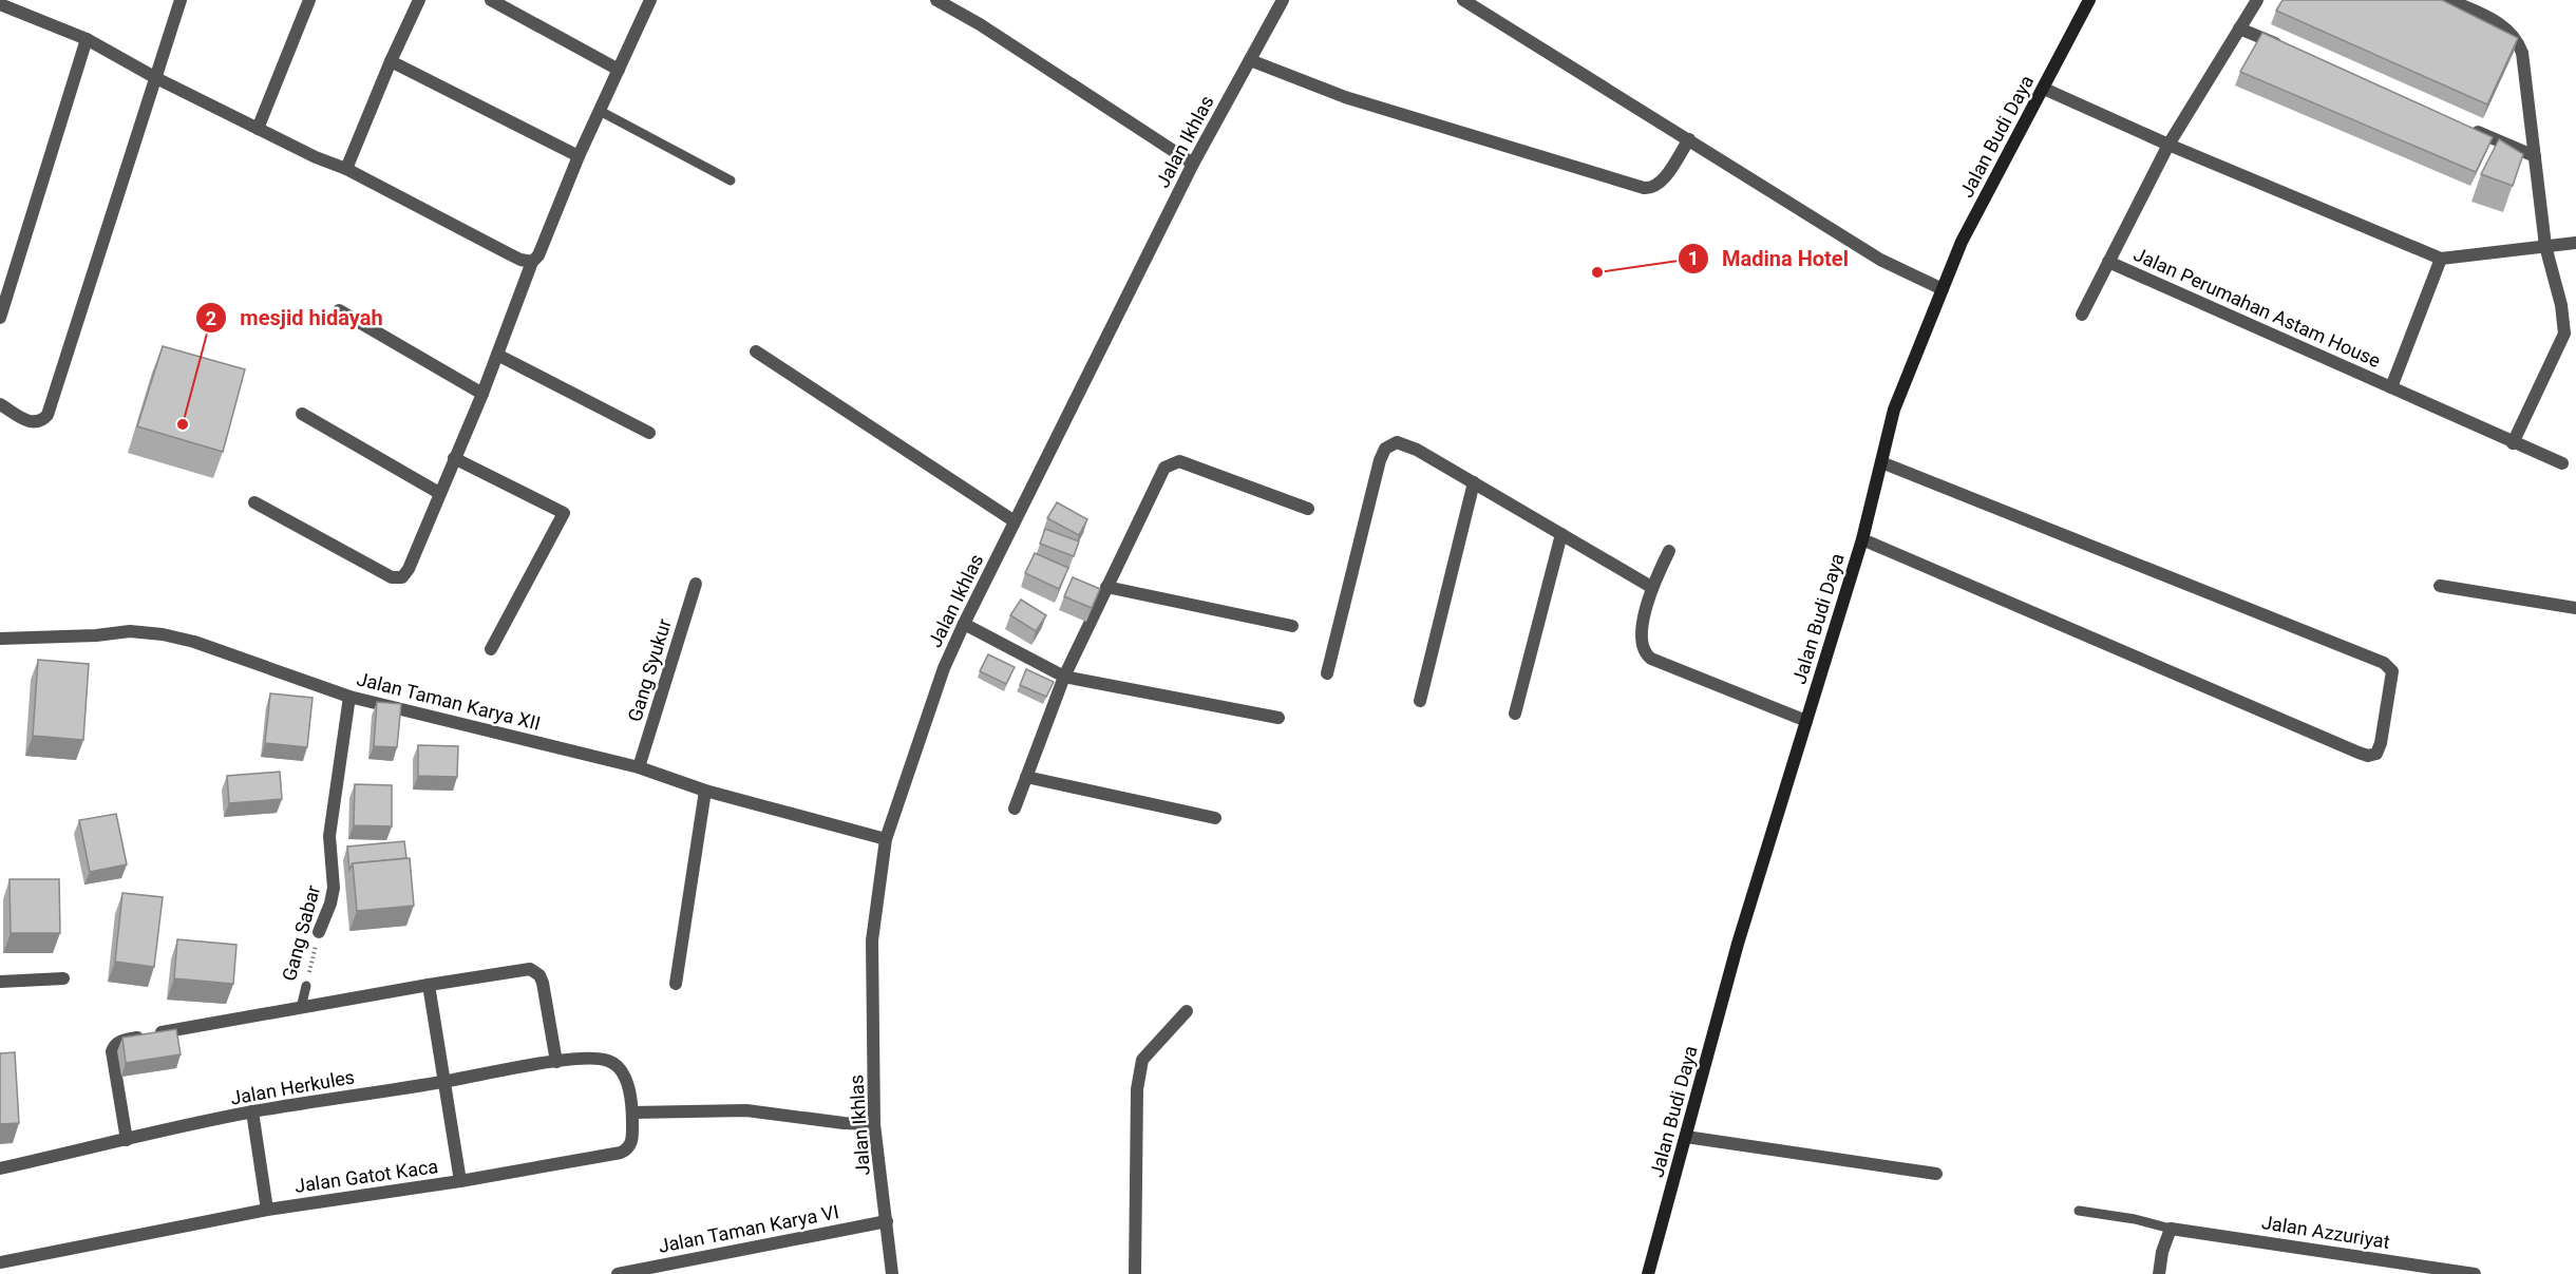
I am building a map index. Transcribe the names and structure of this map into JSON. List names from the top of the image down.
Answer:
{
  "streets": {
    "street": [
      "Jalan Budi Daya",
      "Jalan Ikhlas",
      "Jalan Perumahan Astam House",
      "Gang Syukur",
      "Jalan Taman Karya XII",
      "Gang Sabar",
      "Jalan Herkules",
      "Jalan Gatot Kaca",
      "Jalan Taman Karya VI",
      "Jalan Azzuriyat"
    ]
  },
  "crossings": [
    ["Jalan Ikhlas", "Jalan Taman Karya XII"],
    ["Jalan Ikhlas", "Jalan Taman Karya VI"],
    ["Gang Syukur", "Jalan Taman Karya XII"],
    ["Jalan Taman Karya XII", "Gang Sabar"],
    ["Gang Sabar", "Jalan Herkules"],
    ["Jalan Herkules", "Jalan Gatot Kaca"]
  ],
  "places": ["Madina Hotel", "mesjid hidayah"]
}
